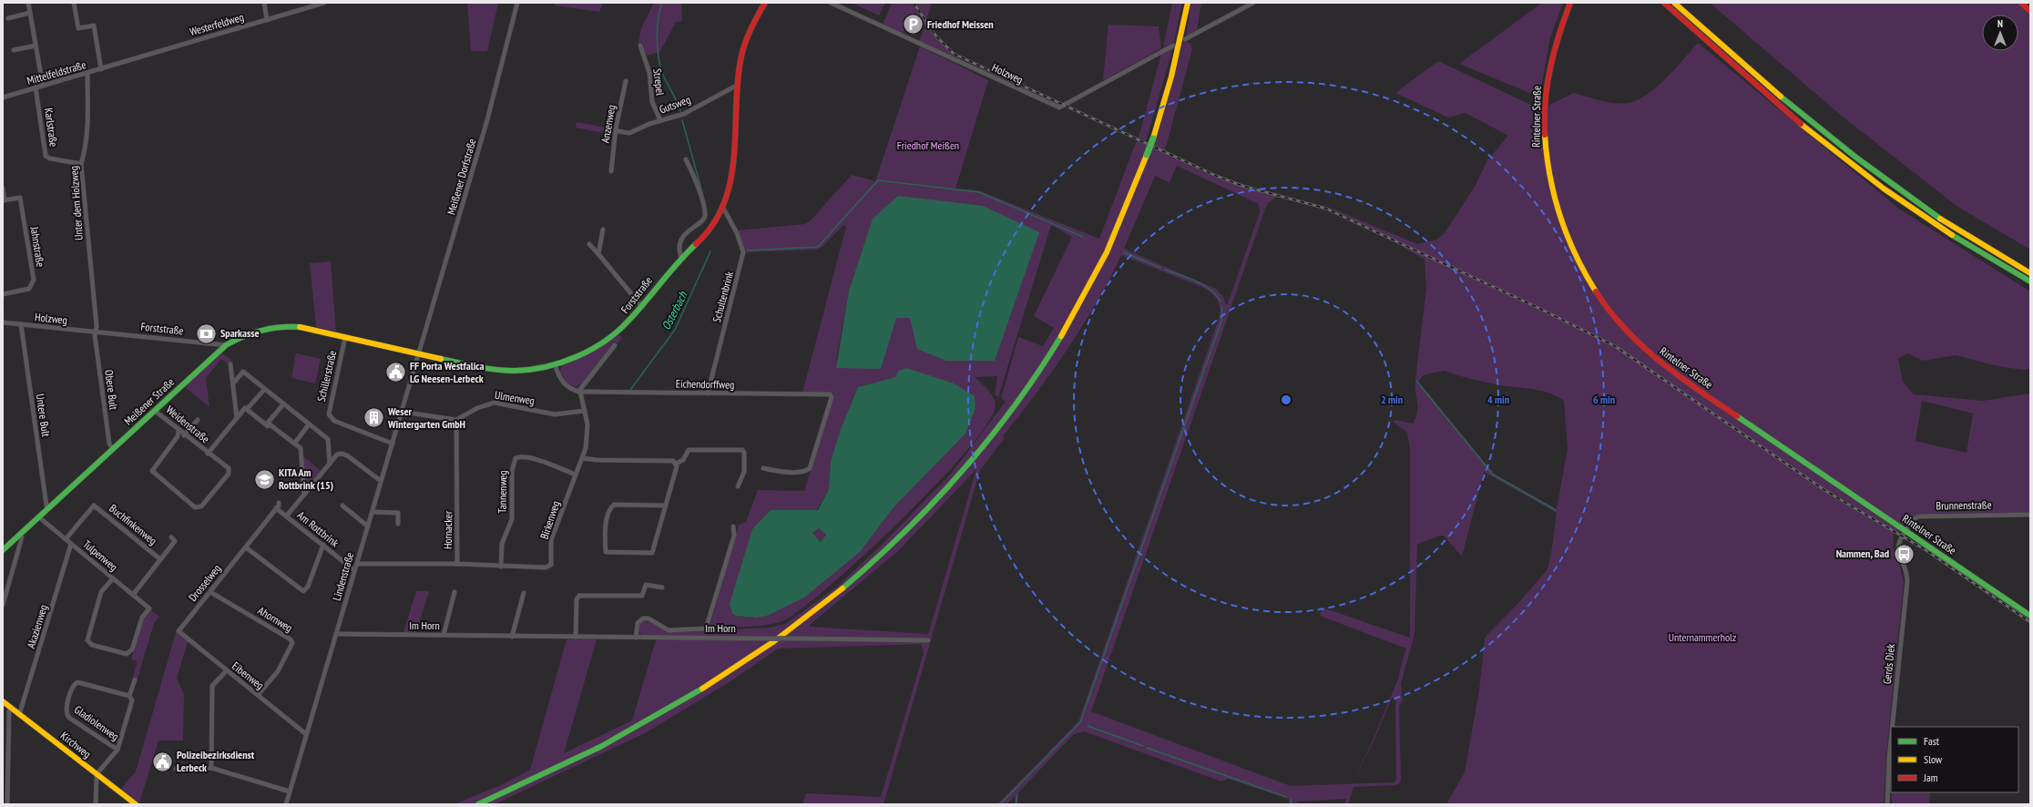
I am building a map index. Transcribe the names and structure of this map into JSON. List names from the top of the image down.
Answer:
{
  "streets": {
    "main road": [
      "Rintelner Straße",
      "Forststraße",
      "Meißener Straße",
      "Kirchweg"
    ],
    "street": [
      "Westerfeldweg",
      "Mittelfeldstraße",
      "Holzweg",
      "Strepel",
      "Gutsweg",
      "Anzenweg",
      "Karlstraße",
      "Meißener Dorfstraße",
      "Unter dem Holzweg",
      "Jahnstraße",
      "Schultenbrink",
      "Schillerstraße",
      "Eichendorffweg",
      "Obere Bult",
      "Ulmenweg",
      "Untere Bult",
      "Weidenstraße",
      "Tannenweg",
      "Brunnenstraße",
      "Birkenweg",
      "Buchfinkenweg",
      "Am Rottbrink",
      "Hornacker",
      "Tulpenweg",
      "Lindenstraße",
      "Drosselweg",
      "Ahornweg",
      "Im Horn",
      "Akazienweg",
      "Gerds Diek",
      "Eibenweg",
      "Gladiolenweg"
    ]
  },
  "crossings": [
    ["Westerfeldweg", "Mittelfeldstraße"],
    ["Mittelfeldstraße", "Karlstraße"],
    ["Mittelfeldstraße", "Unter dem Holzweg"],
    ["Holzweg", "Unter dem Holzweg"],
    ["Holzweg", "Forststraße"],
    ["Holzweg", "Obere Bult"],
    ["Holzweg", "Untere Bult"],
    ["Strepel", "Gutsweg"],
    ["Gutsweg", "Anzenweg"],
    ["Gutsweg", "Forststraße"],
    ["Rintelner Straße", "Brunnenstraße"],
    ["Rintelner Straße", "Gerds Diek"],
    ["Karlstraße", "Unter dem Holzweg"],
    ["Meißener Dorfstraße", "Forststraße"],
    ["Meißener Dorfstraße", "Lindenstraße"],
    ["Unter dem Holzweg", "Forststraße"],
    ["Unter dem Holzweg", "Obere Bult"],
    ["Forststraße", "Schultenbrink"],
    ["Forststraße", "Schillerstraße"],
    ["Forststraße", "Obere Bult"],
    ["Forststraße", "Meißener Straße"],
    ["Forststraße", "Lindenstraße"],
    ["Schultenbrink", "Eichendorffweg"],
    ["Schillerstraße", "Lindenstraße"],
    ["Eichendorffweg", "Birkenweg"],
    ["Obere Bult", "Meißener Straße"],
    ["Ulmenweg", "Birkenweg"],
    ["Ulmenweg", "Hornacker"],
    ["Meißener Straße", "Untere Bult"],
    ["Meißener Straße", "Weidenstraße"],
    ["Meißener Straße", "Tulpenweg"],
    ["Tannenweg", "Birkenweg"],
    ["Brunnenstraße", "Gerds Diek"],
    ["Birkenweg", "Hornacker"],
    ["Buchfinkenweg", "Tulpenweg"],
    ["Am Rottbrink", "Lindenstraße"],
    ["Am Rottbrink", "Drosselweg"],
    ["Hornacker", "Lindenstraße"],
    ["Tulpenweg", "Akazienweg"],
    ["Lindenstraße", "Im Horn"],
    ["Lindenstraße", "Eibenweg"],
    ["Drosselweg", "Ahornweg"],
    ["Drosselweg", "Eibenweg"],
    ["Ahornweg", "Eibenweg"],
    ["Akazienweg", "Kirchweg"],
    ["Gladiolenweg", "Kirchweg"]
  ],
  "water": ["Osterbach"],
  "parks": ["Friedhof Meißen", "Unternammerholz"],
  "places": {
    "parking": ["Friedhof Meissen"],
    "bank": ["Sparkasse"],
    "public building": ["FF Porta Westfalica LG Neesen-Lerbeck", "Polizeibezirksdienst Lerbeck"],
    "building": ["Weser Wintergarten GmbH"],
    "school or university": ["KITA Am Rottbrink (15)"],
    "bus stop": ["Nammen, Bad"]
  },
  "legend": ["Fast", "Slow", "Jam"],
  "north": "top",
  "rings": ["2 min", "4 min", "6 min"]
}
